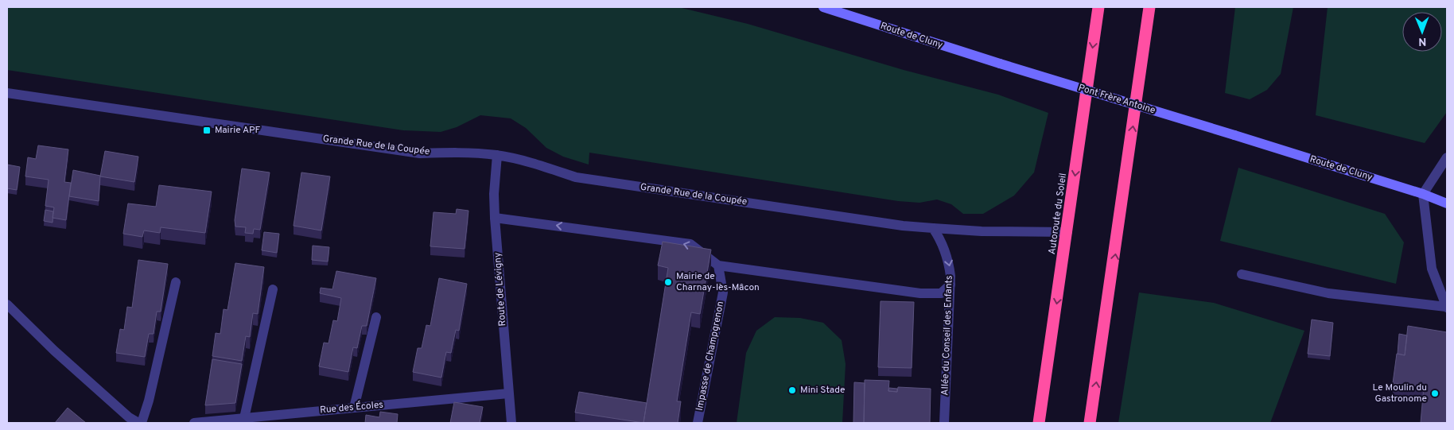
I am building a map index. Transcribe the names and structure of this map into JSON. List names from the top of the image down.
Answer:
{
  "streets": {
    "highway": ["Autoroute du Soleil"],
    "main road": ["Route de Cluny", "Pont Frère Antoine"],
    "street": [
      "Grande Rue de la Coupée",
      "Route de Lévigny",
      "Allée du Conseil des Enfants",
      "Impasse de Champgrenon",
      "Rue des Écoles"
    ]
  },
  "crossings": [
    ["Route de Cluny", "Pont Frère Antoine"],
    ["Grande Rue de la Coupée", "Autoroute du Soleil"],
    ["Grande Rue de la Coupée", "Route de Lévigny"],
    ["Grande Rue de la Coupée", "Allée du Conseil des Enfants"],
    ["Route de Lévigny", "Rue des Écoles"]
  ],
  "places": {
    "transit": ["Mairie APF"],
    "other": ["Mairie de Charnay-lès-Mâcon", "Mini Stade", "Le Moulin du Gastronome"]
  },
  "north": "bottom"
}
